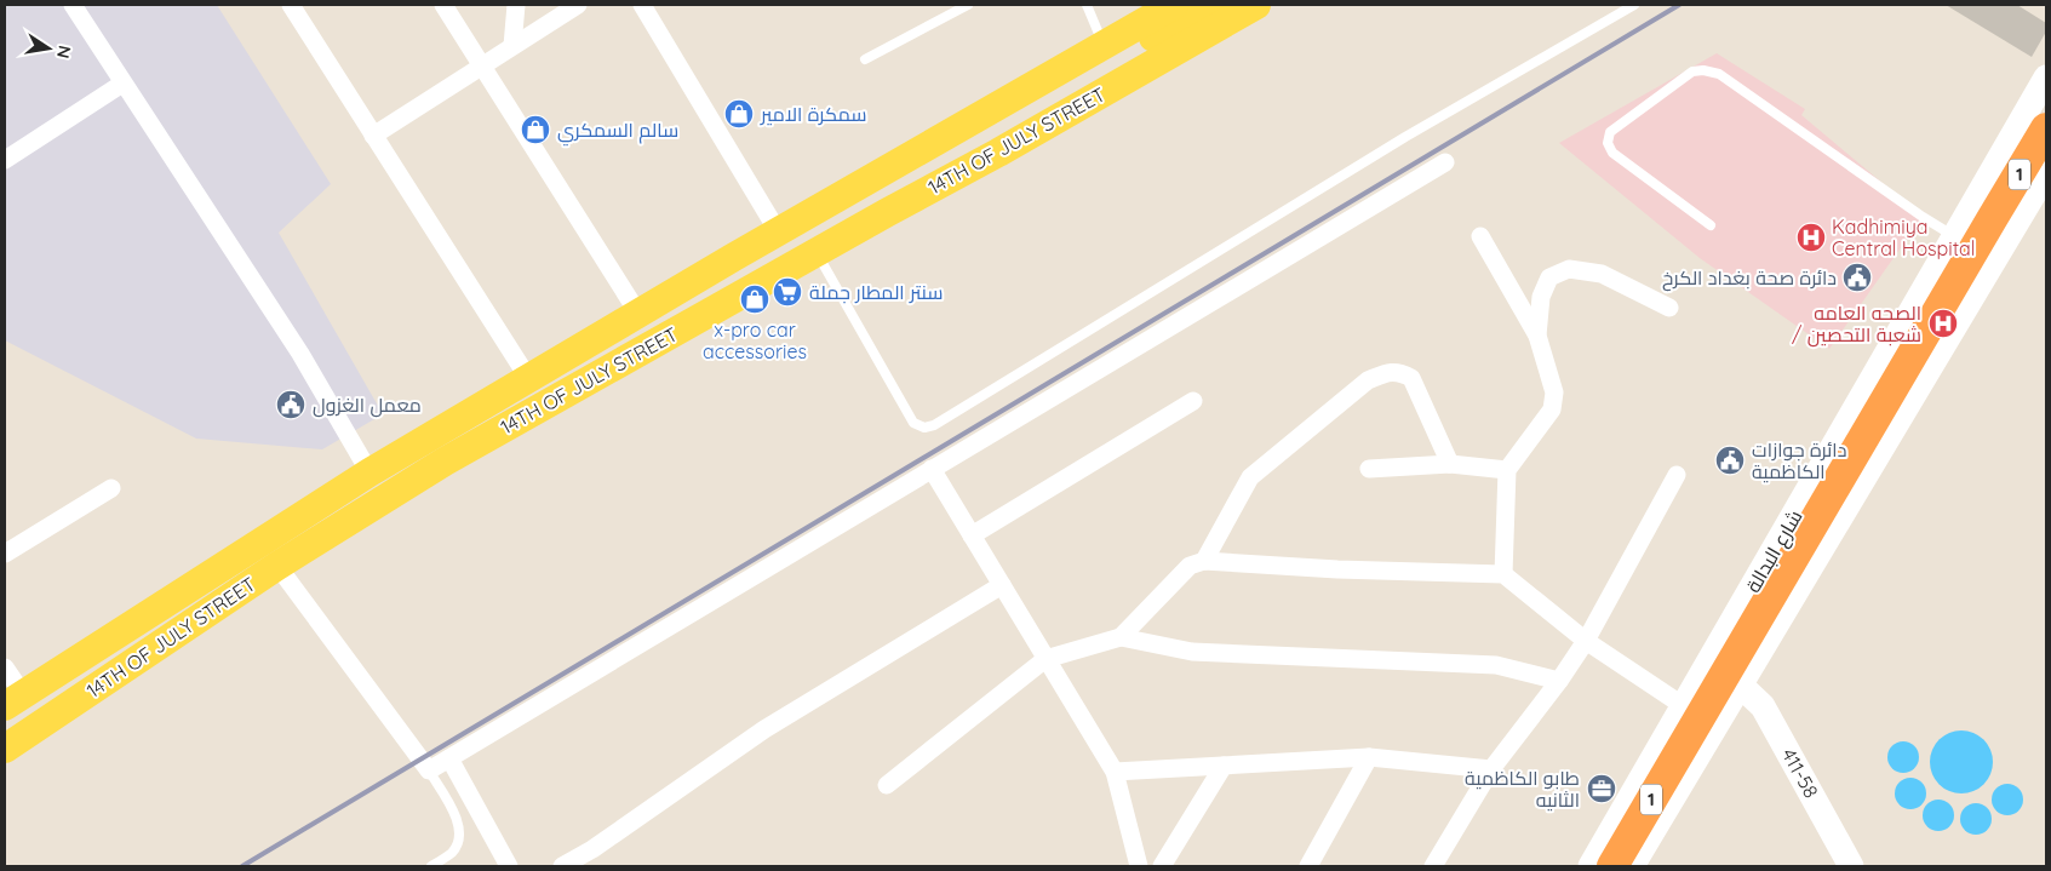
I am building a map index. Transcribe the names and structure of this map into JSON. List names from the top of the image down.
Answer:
{
  "streets": {
    "highway": ["1"],
    "main road": ["14TH OF JULY STREET", "شارع البدالة", "411-58"]
  },
  "crossings": [
    ["1", "شارع البدالة"],
    ["شارع البدالة", "411-58"]
  ],
  "places": {
    "shop": ["سمكرة الامير", "سالم السمكري", "x-pro car accessories"],
    "hospital": ["Kadhimiya Central Hospital", "الصحه العامه / شعبة التحصين"],
    "public building": ["دائرة صحة بغداد الكرخ", "معمل الغزول", "دائرة جوازات الكاظمية"],
    "supermarket": ["سنتر المطار جملة"],
    "office": ["طابو الكاظمية الثانيه"]
  },
  "north": "right"
}
